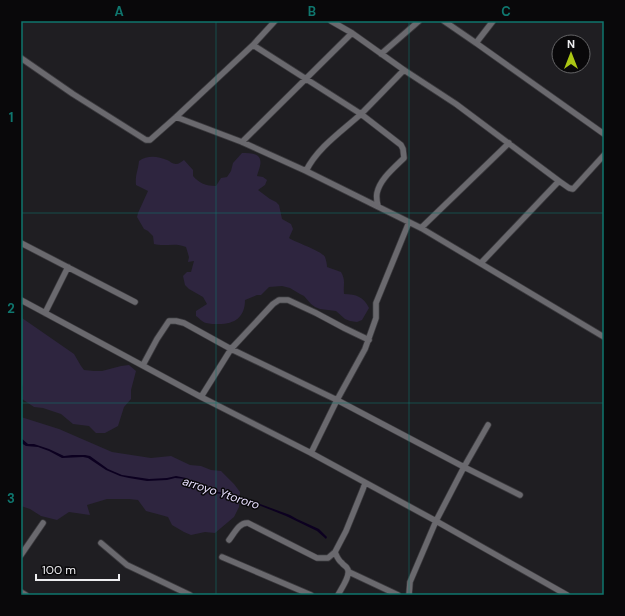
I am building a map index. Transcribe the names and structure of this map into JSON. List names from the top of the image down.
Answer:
{
  "water": ["arroyo Ytororo"],
  "scale_bar": "100 m",
  "north": "top",
  "grid": {
    "columns": ["A", "B", "C"],
    "rows": ["1", "2", "3"]
  }
}
